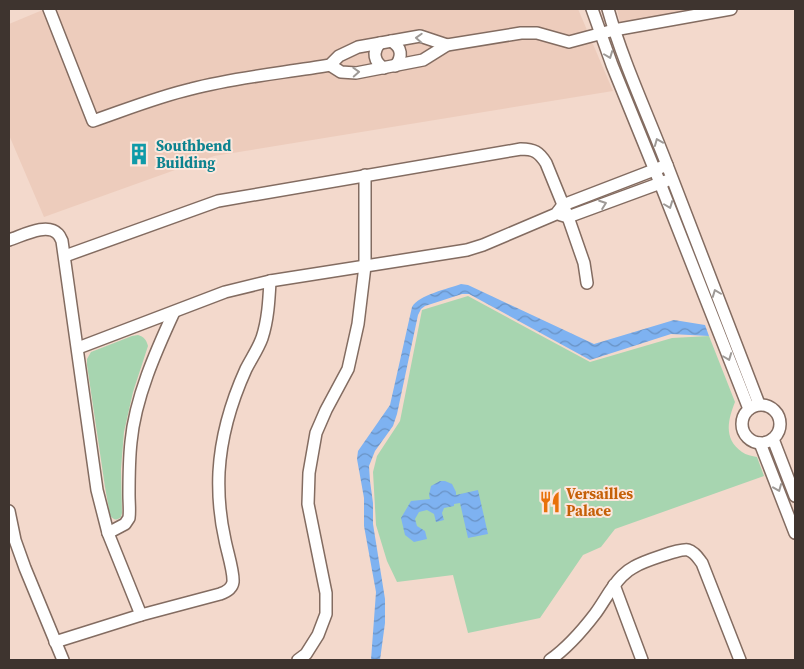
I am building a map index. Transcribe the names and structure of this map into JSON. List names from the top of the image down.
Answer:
{
  "places": {
    "building": ["Southbend Building"],
    "restaurant": ["Versailles Palace"]
  }
}
